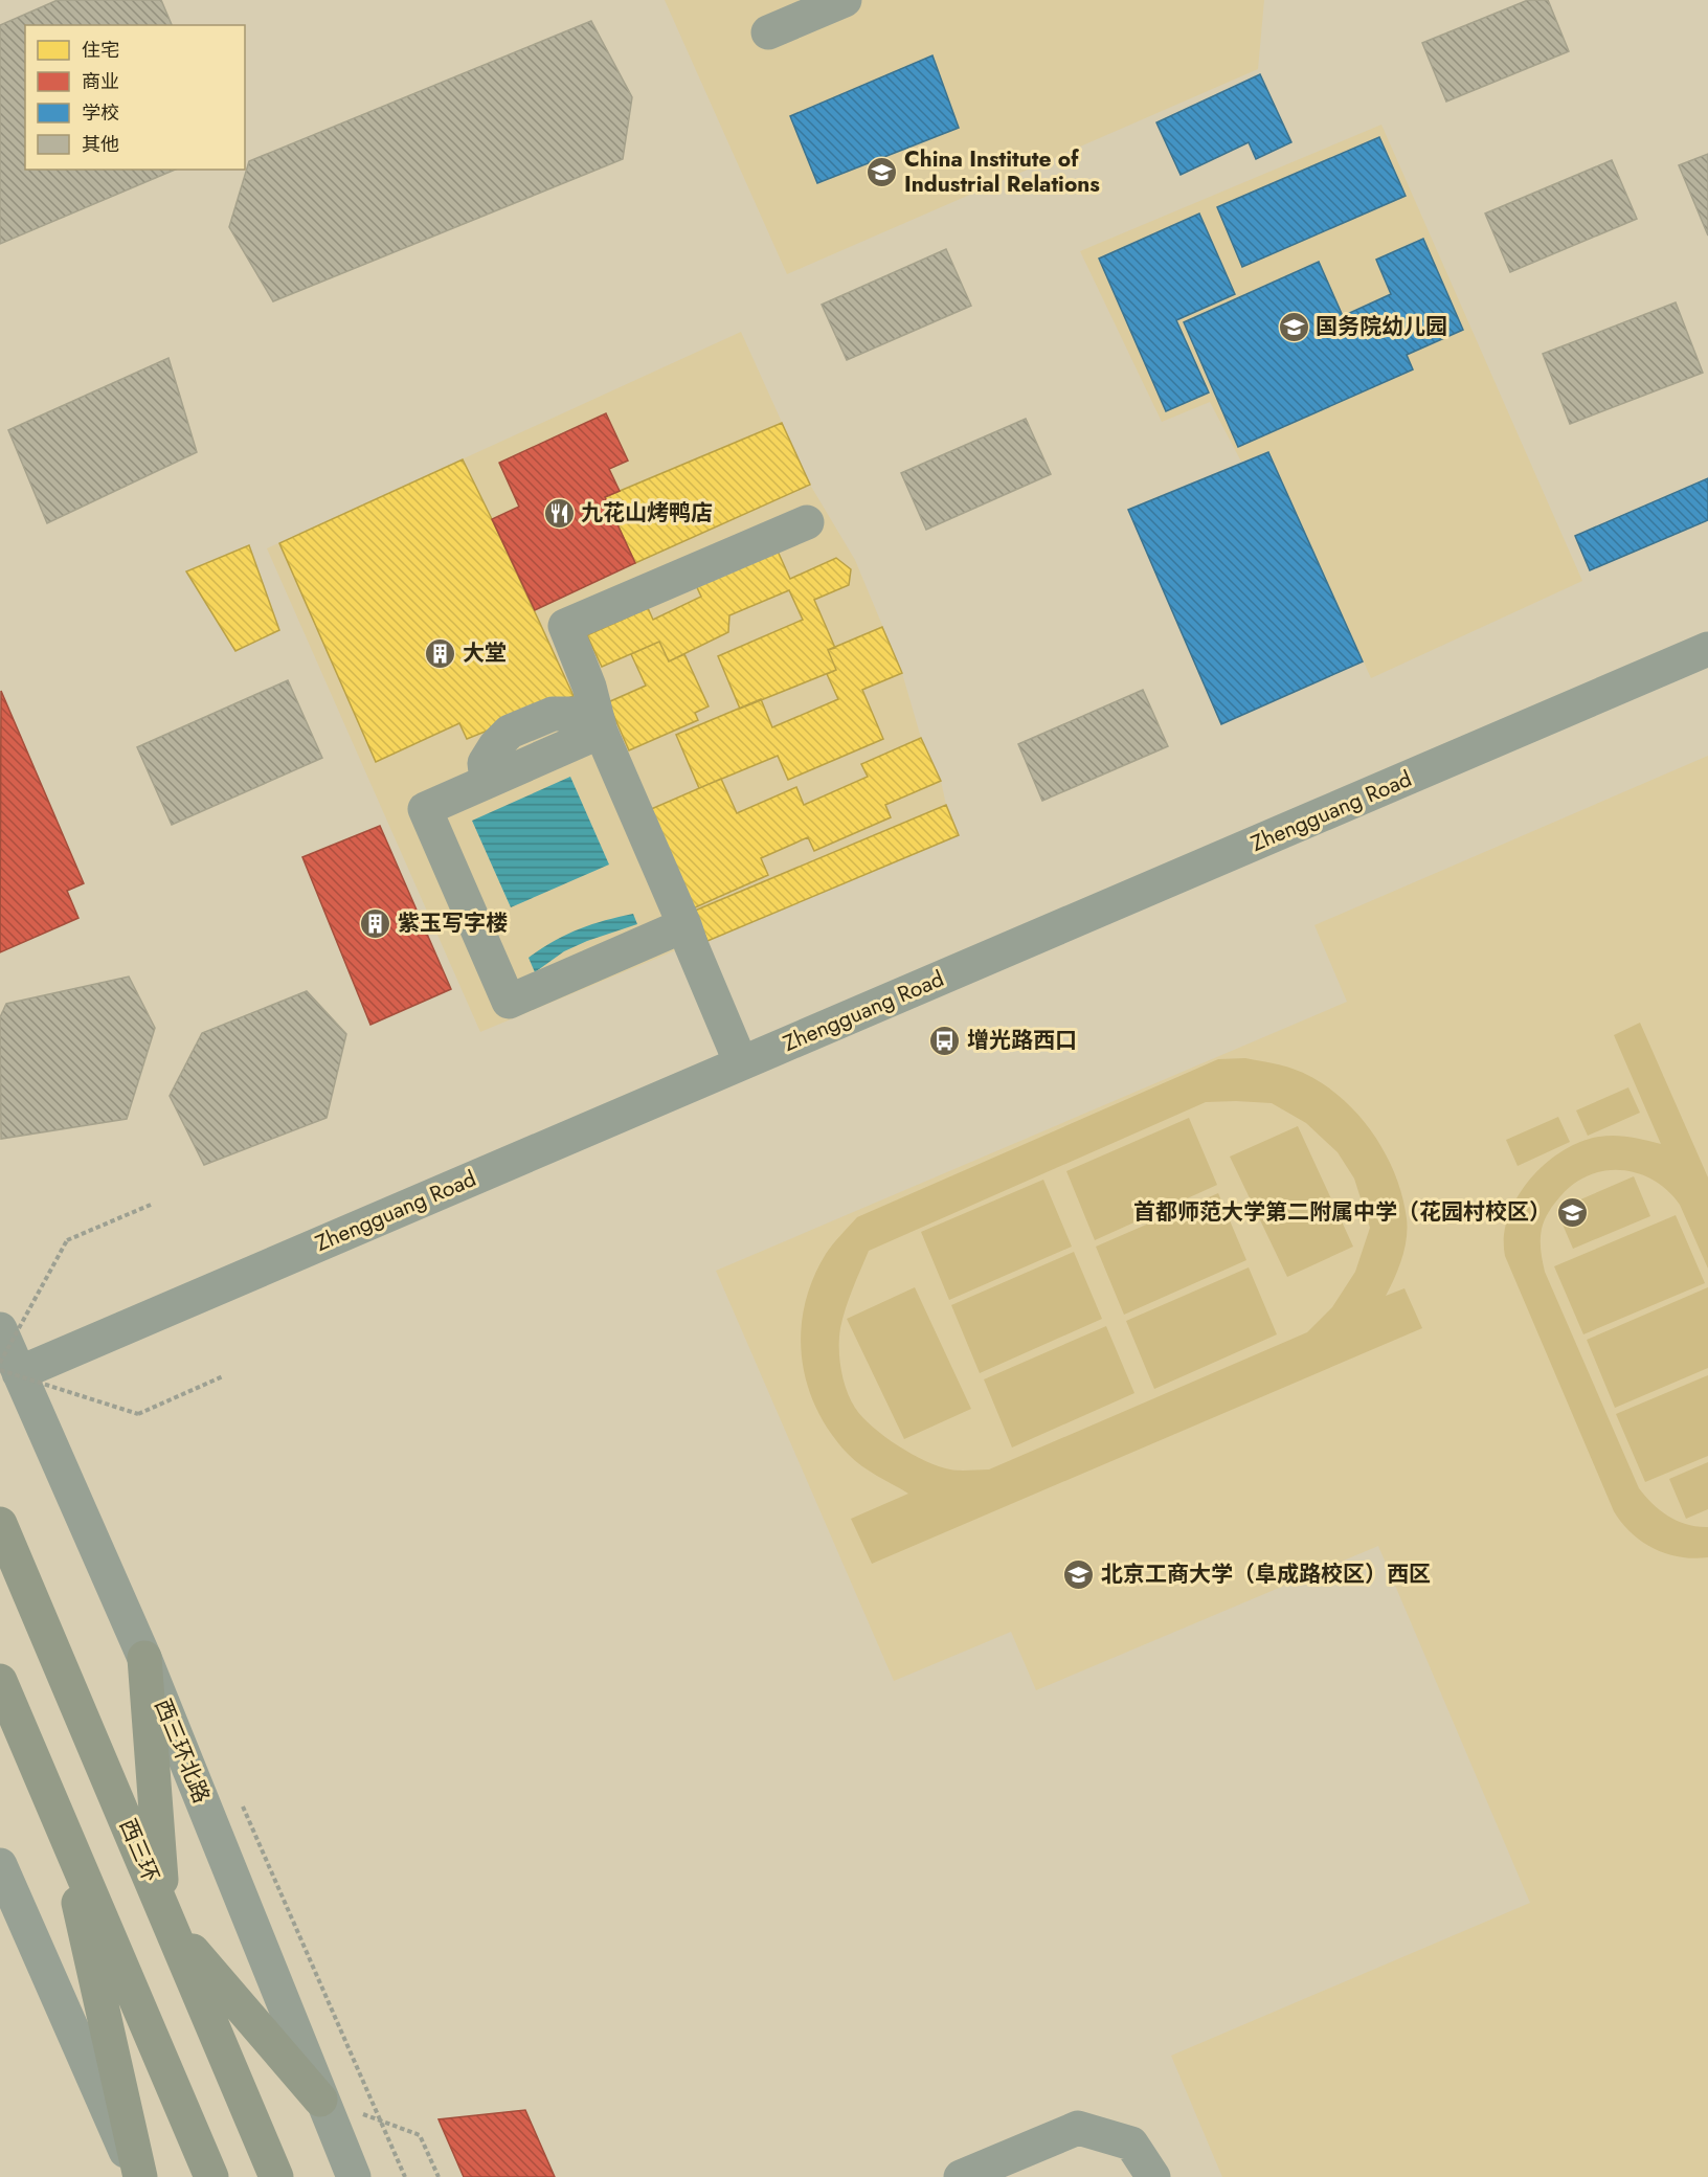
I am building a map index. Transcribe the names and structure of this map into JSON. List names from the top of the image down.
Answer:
{
  "streets": {
    "highway": ["西三环"],
    "street": ["Zhengguang Road", "西三环北路"]
  },
  "crossings": [
    ["Zhengguang Road", "西三环北路"]
  ],
  "places": {
    "school or university": [
      "China Institute of Industrial Relations",
      "国务院幼儿园",
      "首都师范大学第二附属中学（花园村校区）",
      "北京工商大学（阜成路校区）西区"
    ],
    "restaurant": ["九花山烤鸭店"],
    "building": ["大堂", "紫玉写字楼"],
    "bus stop": ["增光路西口"]
  },
  "legend": [
    "住宅",
    "商业",
    "学校",
    "其他"
  ]
}
